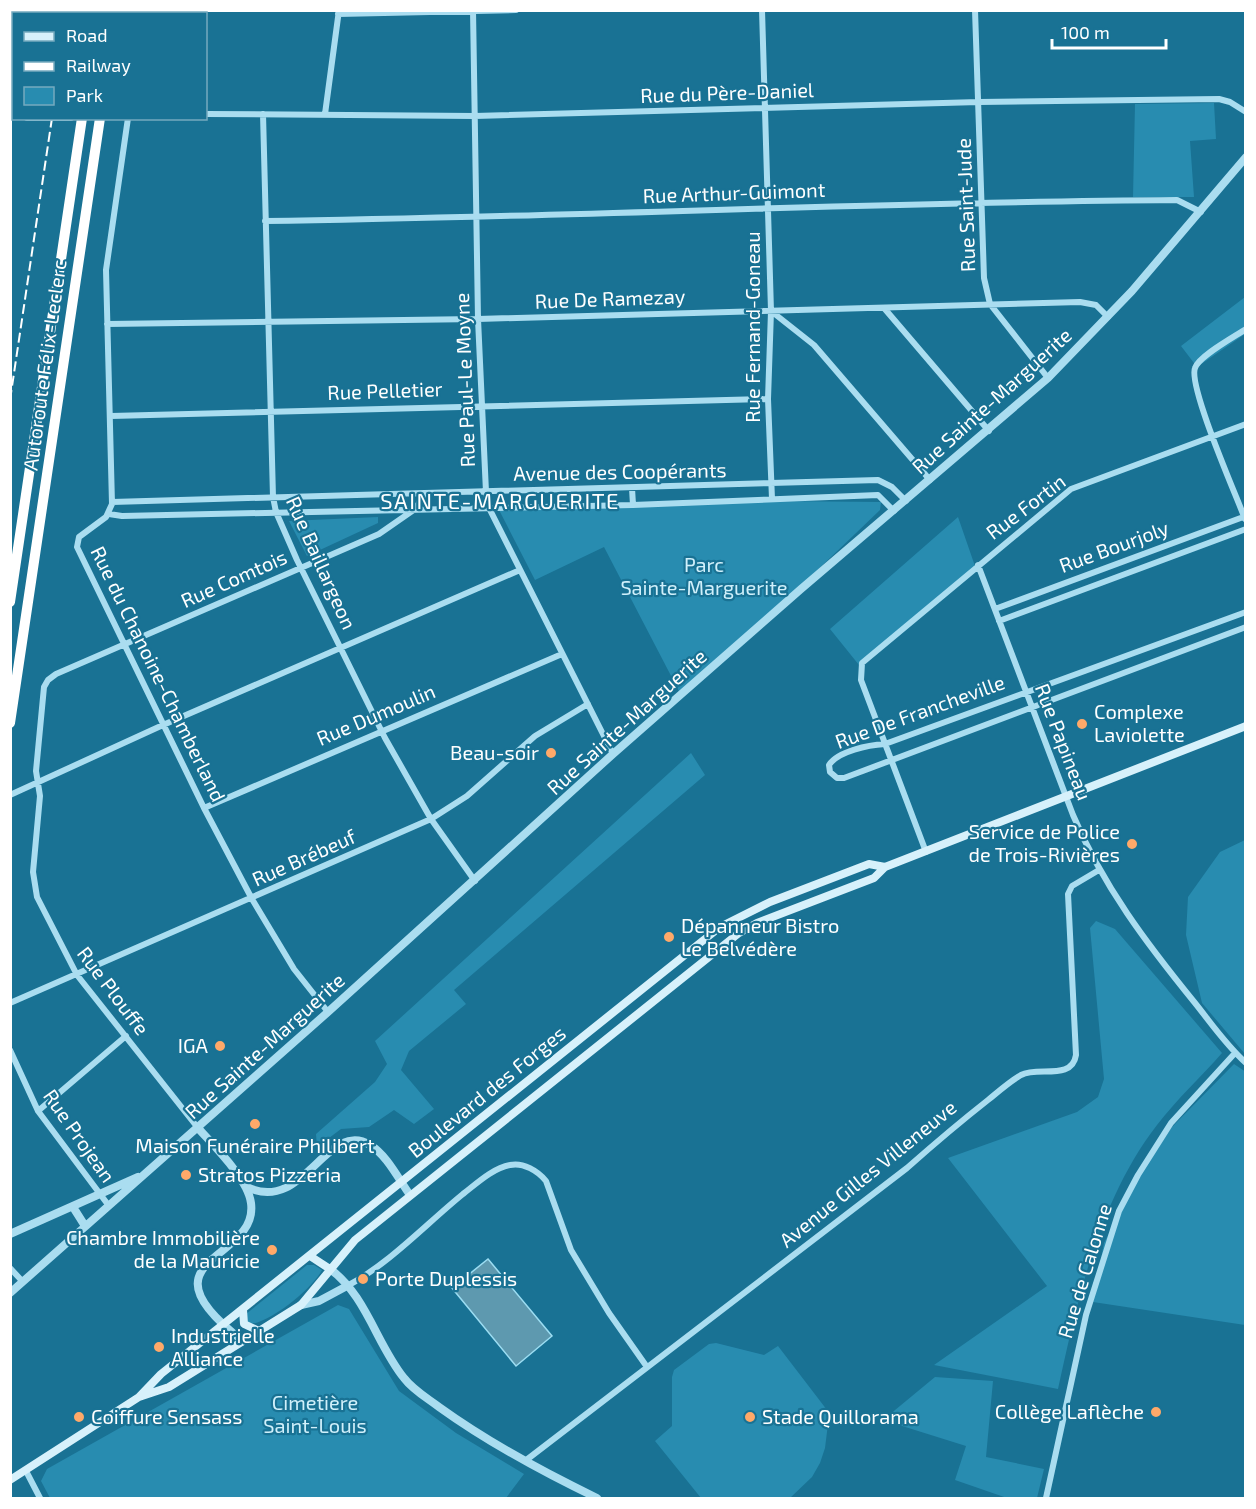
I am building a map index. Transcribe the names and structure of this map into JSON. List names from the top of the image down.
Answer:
{
  "streets": {
    "highway": ["Autoroute Félix-Leclerc"],
    "main road": ["Boulevard des Forges"],
    "street": [
      "Rue du Père-Daniel",
      "Rue Arthur-Guimont",
      "Rue Saint-Jude",
      "Rue De Ramezay",
      "Rue Fernand-Goneau",
      "Rue Paul-Le Moyne",
      "Rue Pelletier",
      "Rue Sainte-Marguerite",
      "Avenue des Coopérants",
      "Rue Fortin",
      "Rue Bourjoly",
      "Rue Baillargeon",
      "Rue Comtois",
      "Rue du Chanoine-Chamberland",
      "Rue De Francheville",
      "Rue Dumoulin",
      "Rue Papineau",
      "Rue Brébeuf",
      "Rue Plouffe",
      "Rue Projean",
      "Avenue Gilles Villeneuve",
      "Rue de Calonne"
    ]
  },
  "crossings": [
    ["Rue du Père-Daniel", "Rue Saint-Jude"],
    ["Rue du Père-Daniel", "Rue Fernand-Goneau"],
    ["Rue du Père-Daniel", "Rue Paul-Le Moyne"],
    ["Rue du Père-Daniel", "Rue Baillargeon"],
    ["Rue Arthur-Guimont", "Rue Saint-Jude"],
    ["Rue Arthur-Guimont", "Rue Fernand-Goneau"],
    ["Rue Arthur-Guimont", "Rue Paul-Le Moyne"],
    ["Rue Arthur-Guimont", "Rue Sainte-Marguerite"],
    ["Rue Arthur-Guimont", "Rue Baillargeon"],
    ["Rue Saint-Jude", "Rue De Ramezay"],
    ["Rue Saint-Jude", "Rue Sainte-Marguerite"],
    ["Rue De Ramezay", "Rue Fernand-Goneau"],
    ["Rue De Ramezay", "Rue Paul-Le Moyne"],
    ["Rue De Ramezay", "Rue Sainte-Marguerite"],
    ["Rue De Ramezay", "Rue Baillargeon"],
    ["Rue De Ramezay", "Rue du Chanoine-Chamberland"],
    ["Rue Fernand-Goneau", "Rue Pelletier"],
    ["Rue Fernand-Goneau", "Avenue des Coopérants"],
    ["Rue Paul-Le Moyne", "Rue Pelletier"],
    ["Rue Paul-Le Moyne", "Rue Sainte-Marguerite"],
    ["Rue Paul-Le Moyne", "Avenue des Coopérants"],
    ["Rue Paul-Le Moyne", "Rue Dumoulin"],
    ["Rue Paul-Le Moyne", "Rue Brébeuf"],
    ["Rue Pelletier", "Rue Baillargeon"],
    ["Rue Pelletier", "Rue du Chanoine-Chamberland"],
    ["Rue Sainte-Marguerite", "Avenue des Coopérants"],
    ["Rue Sainte-Marguerite", "Rue Baillargeon"],
    ["Rue Sainte-Marguerite", "Rue du Chanoine-Chamberland"],
    ["Rue Sainte-Marguerite", "Rue Plouffe"],
    ["Rue Sainte-Marguerite", "Rue Projean"],
    ["Avenue des Coopérants", "Rue Baillargeon"],
    ["Avenue des Coopérants", "Rue Comtois"],
    ["Avenue des Coopérants", "Rue du Chanoine-Chamberland"],
    ["Rue Fortin", "Rue De Francheville"],
    ["Rue Fortin", "Rue Papineau"],
    ["Rue Bourjoly", "Rue Papineau"],
    ["Rue Baillargeon", "Rue Comtois"],
    ["Rue Baillargeon", "Rue Dumoulin"],
    ["Rue Baillargeon", "Rue Brébeuf"],
    ["Rue Comtois", "Rue du Chanoine-Chamberland"],
    ["Rue Comtois", "Rue Plouffe"],
    ["Rue du Chanoine-Chamberland", "Rue Dumoulin"],
    ["Rue du Chanoine-Chamberland", "Rue Brébeuf"],
    ["Rue De Francheville", "Rue Papineau"],
    ["Rue Papineau", "Boulevard des Forges"],
    ["Rue Papineau", "Avenue Gilles Villeneuve"],
    ["Rue Papineau", "Rue de Calonne"],
    ["Rue Brébeuf", "Rue Plouffe"]
  ],
  "districts": ["SAINTE-MARGUERITE"],
  "parks": ["Parc Sainte-Marguerite", "Cimetière Saint-Louis"],
  "places": [
    "Complexe Laviolette",
    "Beau-soir",
    "Service de Police de Trois-Rivières",
    "Dépanneur Bistro Le Belvédère",
    "IGA",
    "Maison Funéraire Philibert",
    "Stratos Pizzeria",
    "Chambre Immobilière de la Mauricie",
    "Porte Duplessis",
    "Industrielle Alliance",
    "Collège Laflèche",
    "Coiffure Sensass",
    "Stade Quillorama"
  ],
  "legend": ["Road", "Railway", "Park"],
  "scale_bar": "100 m"
}
